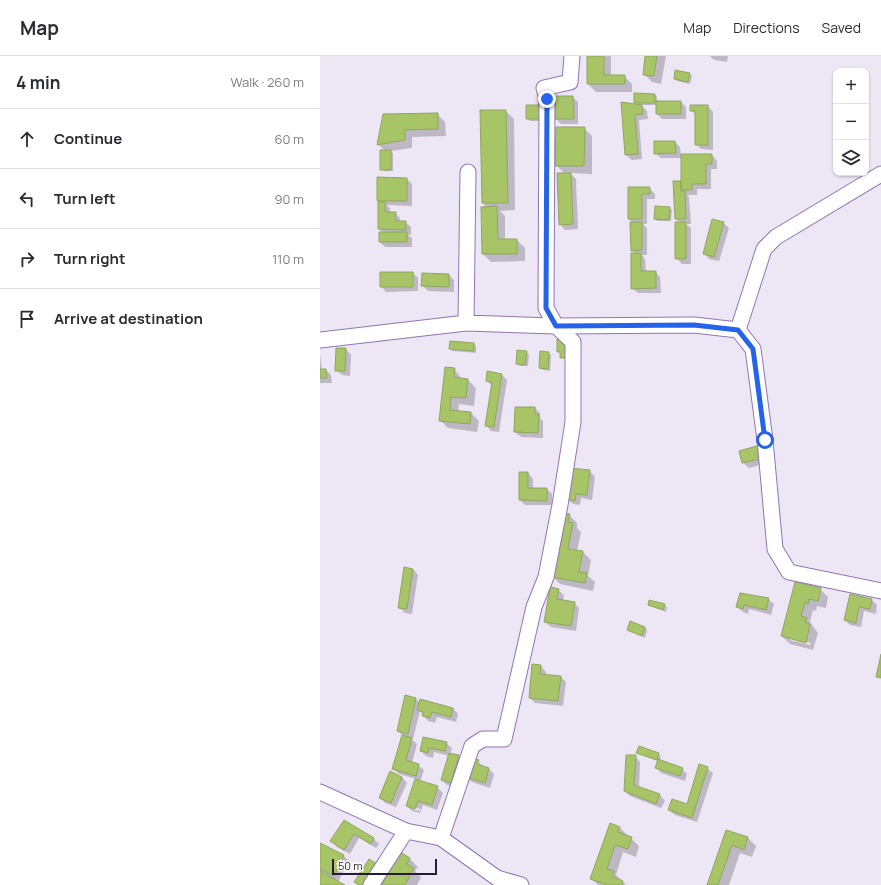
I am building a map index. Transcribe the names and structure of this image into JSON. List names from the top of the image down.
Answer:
{
  "scale_bar": "50 m",
  "page": {
    "header": "Map",
    "nav": ["Map", "Directions", "Saved"],
    "heading": ["4 min", "Walk · 260 m"],
    "map_buttons": ["+", "−"],
    "list": [
      ["Continue", "60 m"],
      ["Turn left", "90 m"],
      ["Turn right", "110 m"],
      "Arrive at destination"
    ],
    "scale": "50 m"
  }
}
